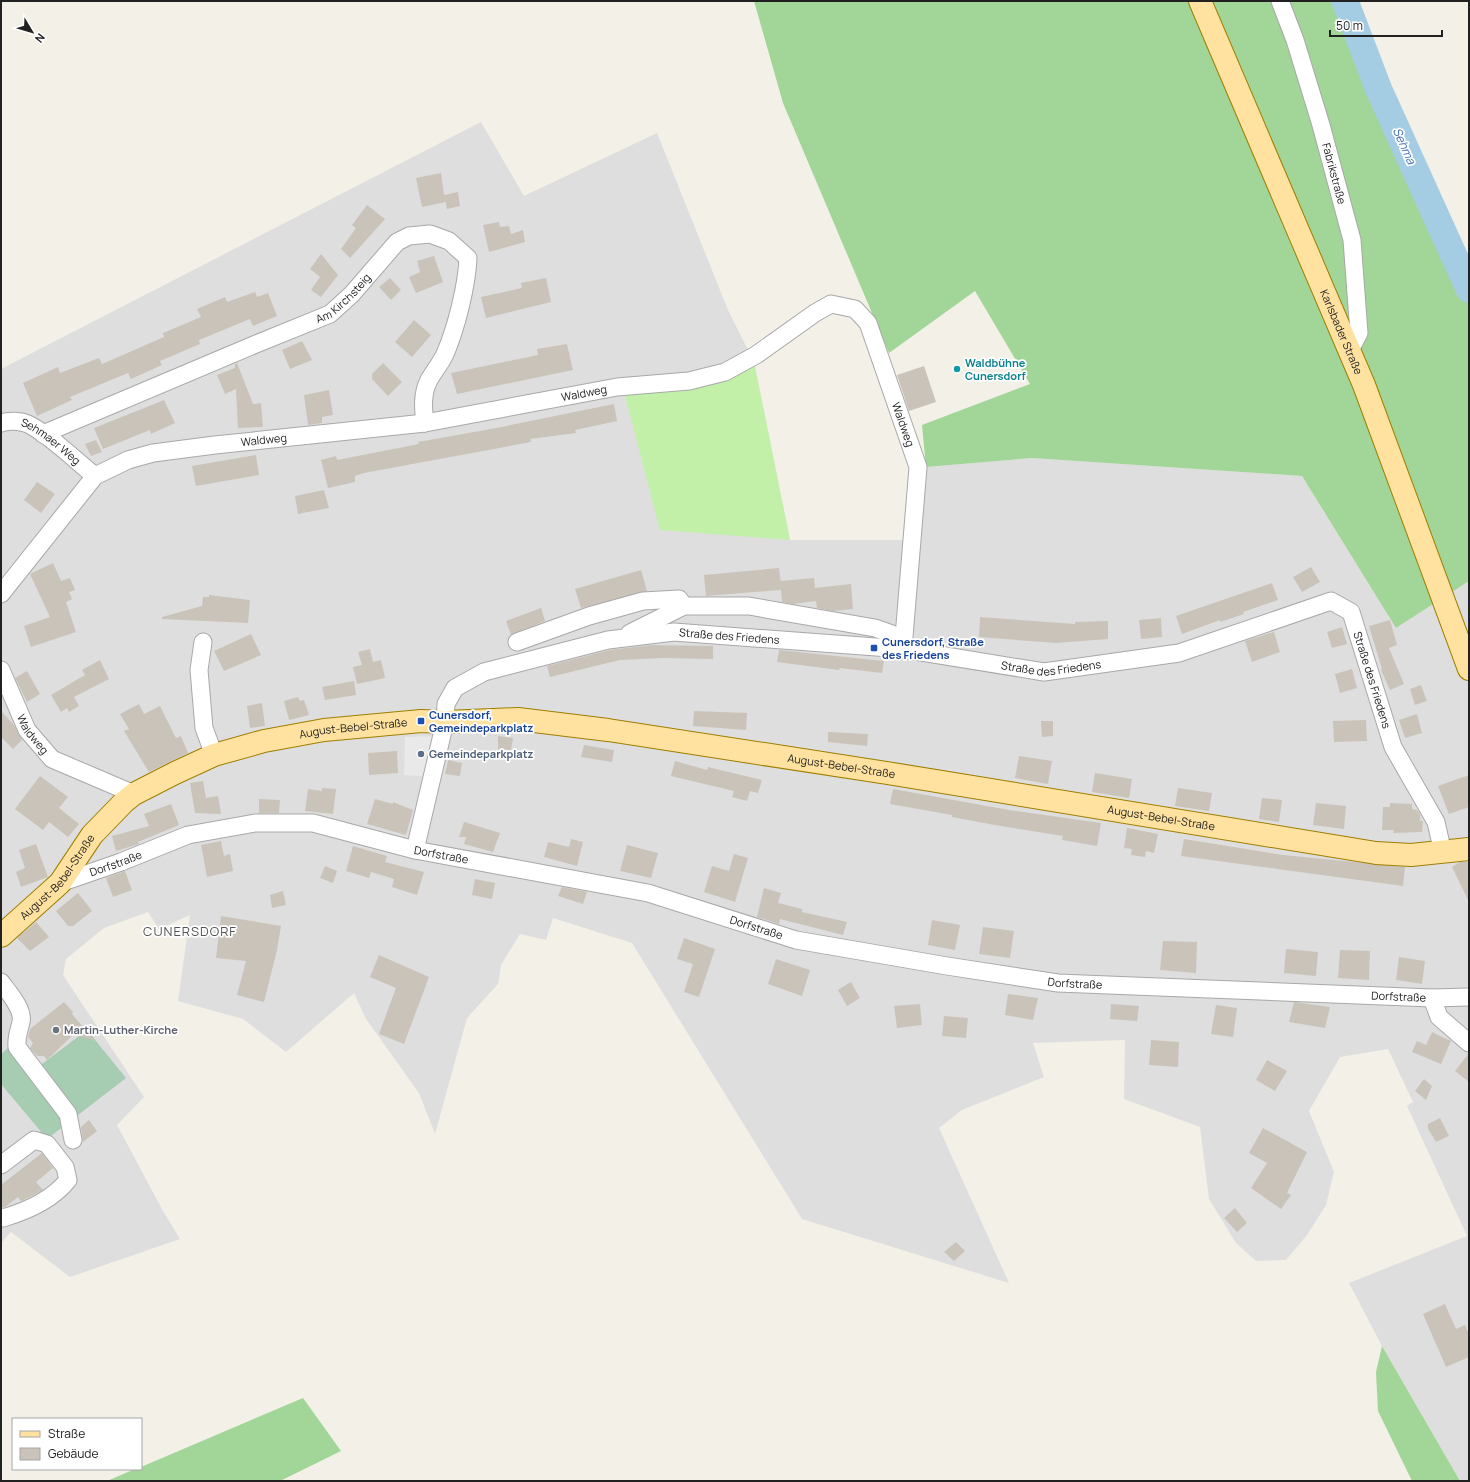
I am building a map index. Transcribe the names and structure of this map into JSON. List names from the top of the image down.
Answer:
{
  "streets": {
    "main road": ["Karlsbader Straße", "August-Bebel-Straße"],
    "street": [
      "Fabrikstraße",
      "Am Kirchsteig",
      "Waldweg",
      "Sehmaer Weg",
      "Straße des Friedens",
      "Dorfstraße"
    ]
  },
  "crossings": [
    ["Fabrikstraße", "Karlsbader Straße"],
    ["Am Kirchsteig", "Waldweg"],
    ["Am Kirchsteig", "Sehmaer Weg"],
    ["Waldweg", "Sehmaer Weg"],
    ["Waldweg", "Straße des Friedens"],
    ["Waldweg", "August-Bebel-Straße"],
    ["Straße des Friedens", "August-Bebel-Straße"],
    ["Straße des Friedens", "Dorfstraße"],
    ["August-Bebel-Straße", "Dorfstraße"]
  ],
  "districts": ["CUNERSDORF"],
  "water": ["Sehma"],
  "places": {
    "other": ["Waldbühne Cunersdorf", "Gemeindeparkplatz", "Martin-Luther-Kirche"],
    "transit": ["Cunersdorf, Straße des Friedens", "Cunersdorf, Gemeindeparkplatz"]
  },
  "legend": ["Straße", "Gebäude"],
  "scale_bar": "50 m",
  "north": "bottom right"
}
